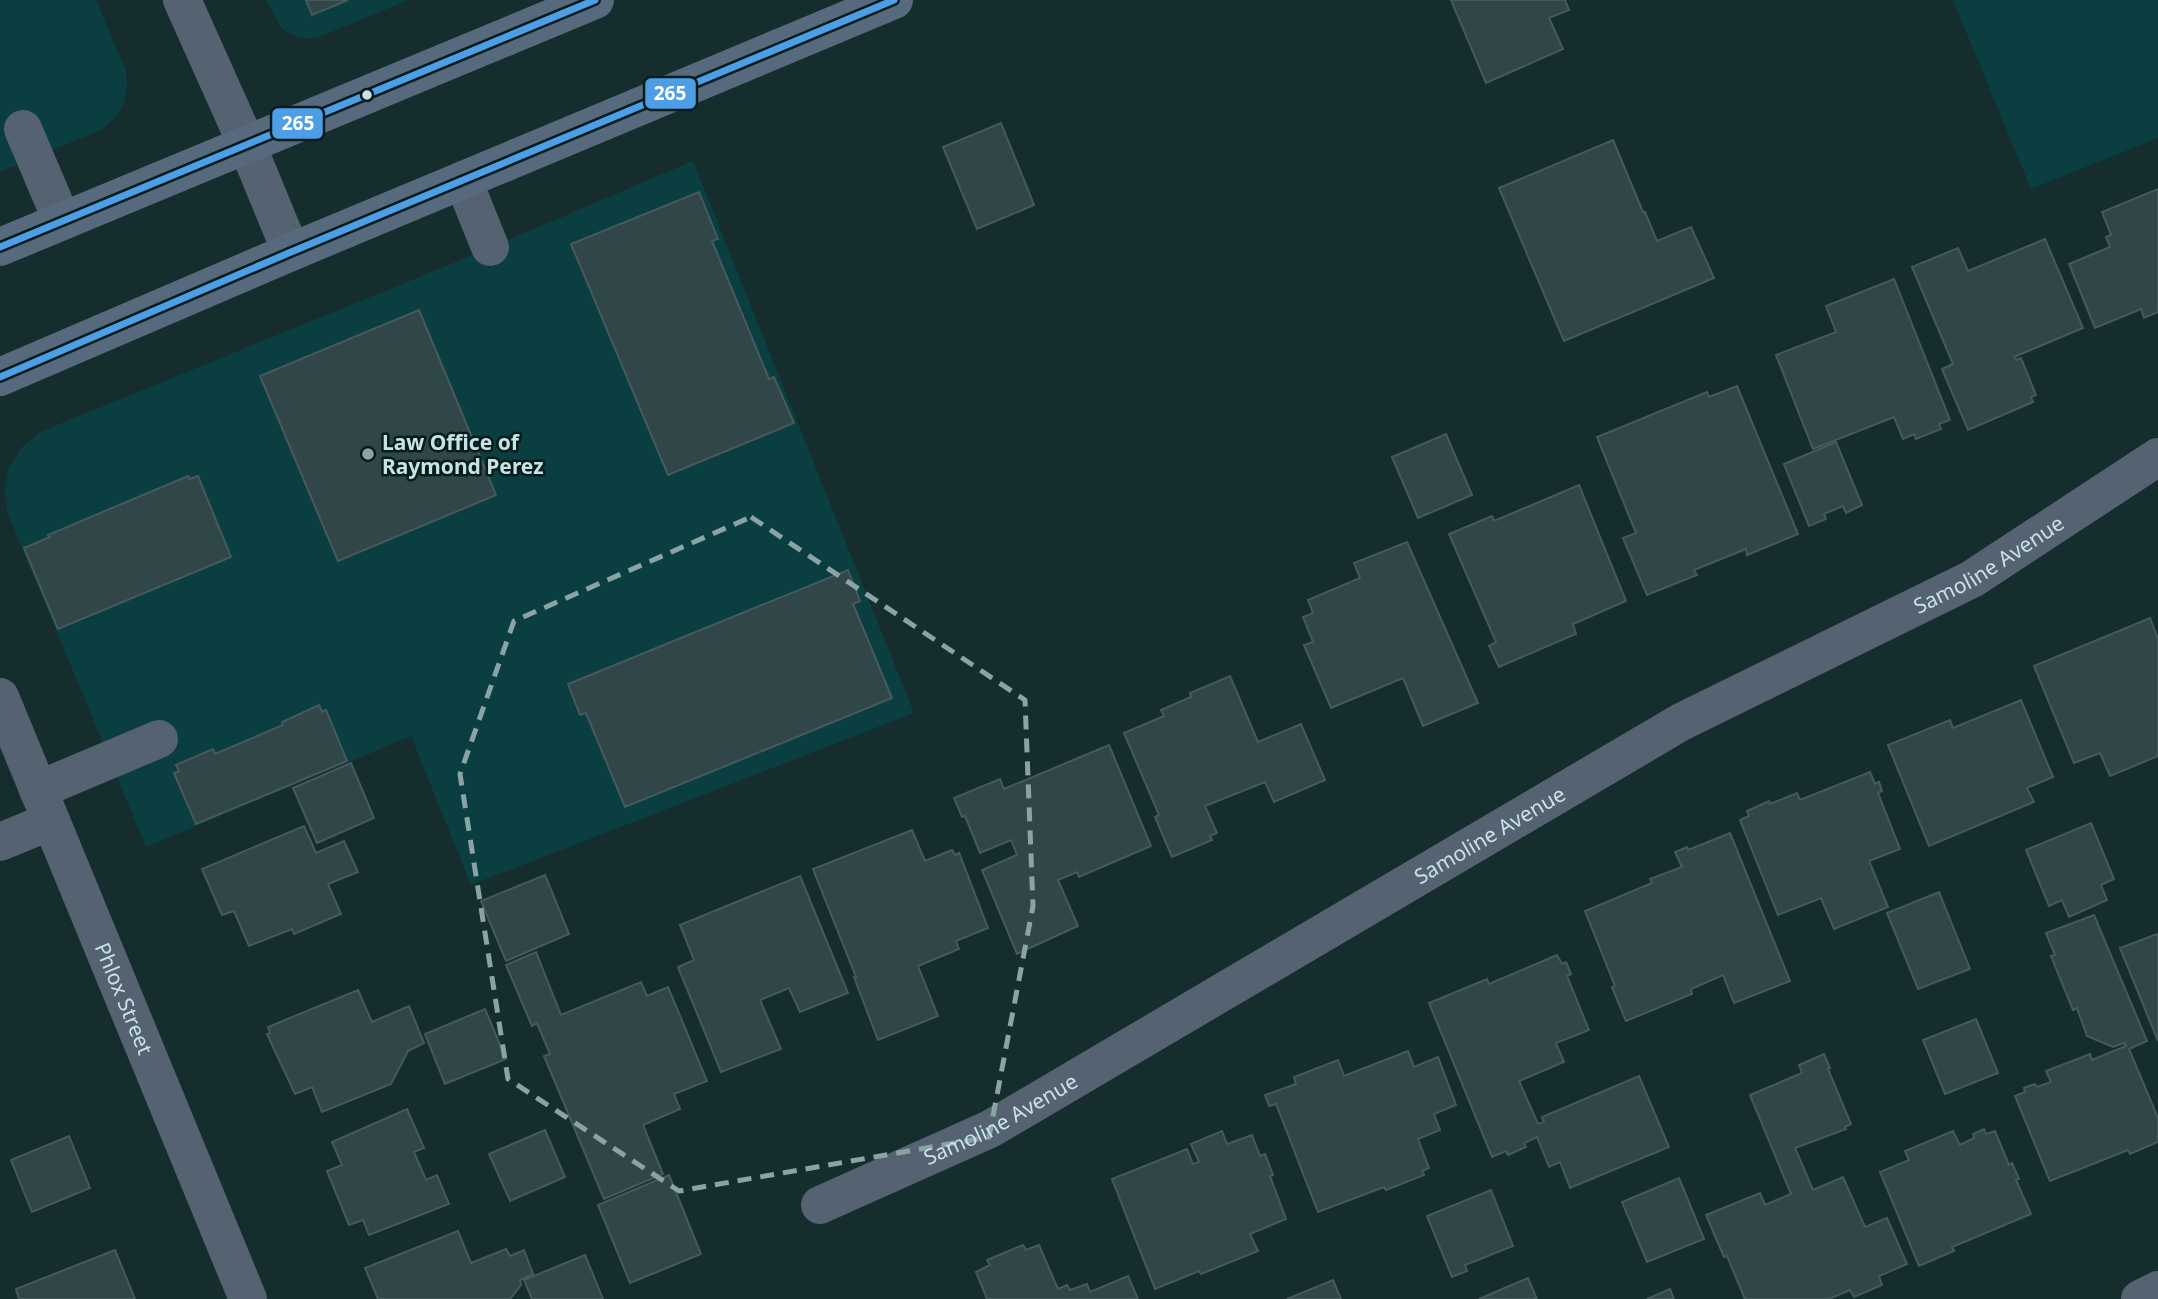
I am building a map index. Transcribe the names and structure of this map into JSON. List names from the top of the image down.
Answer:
{
  "streets": {
    "street": ["Samoline Avenue", "Phlox Street"]
  },
  "places": ["Law Office of Raymond Perez"],
  "lines": ["transit line 265"]
}
